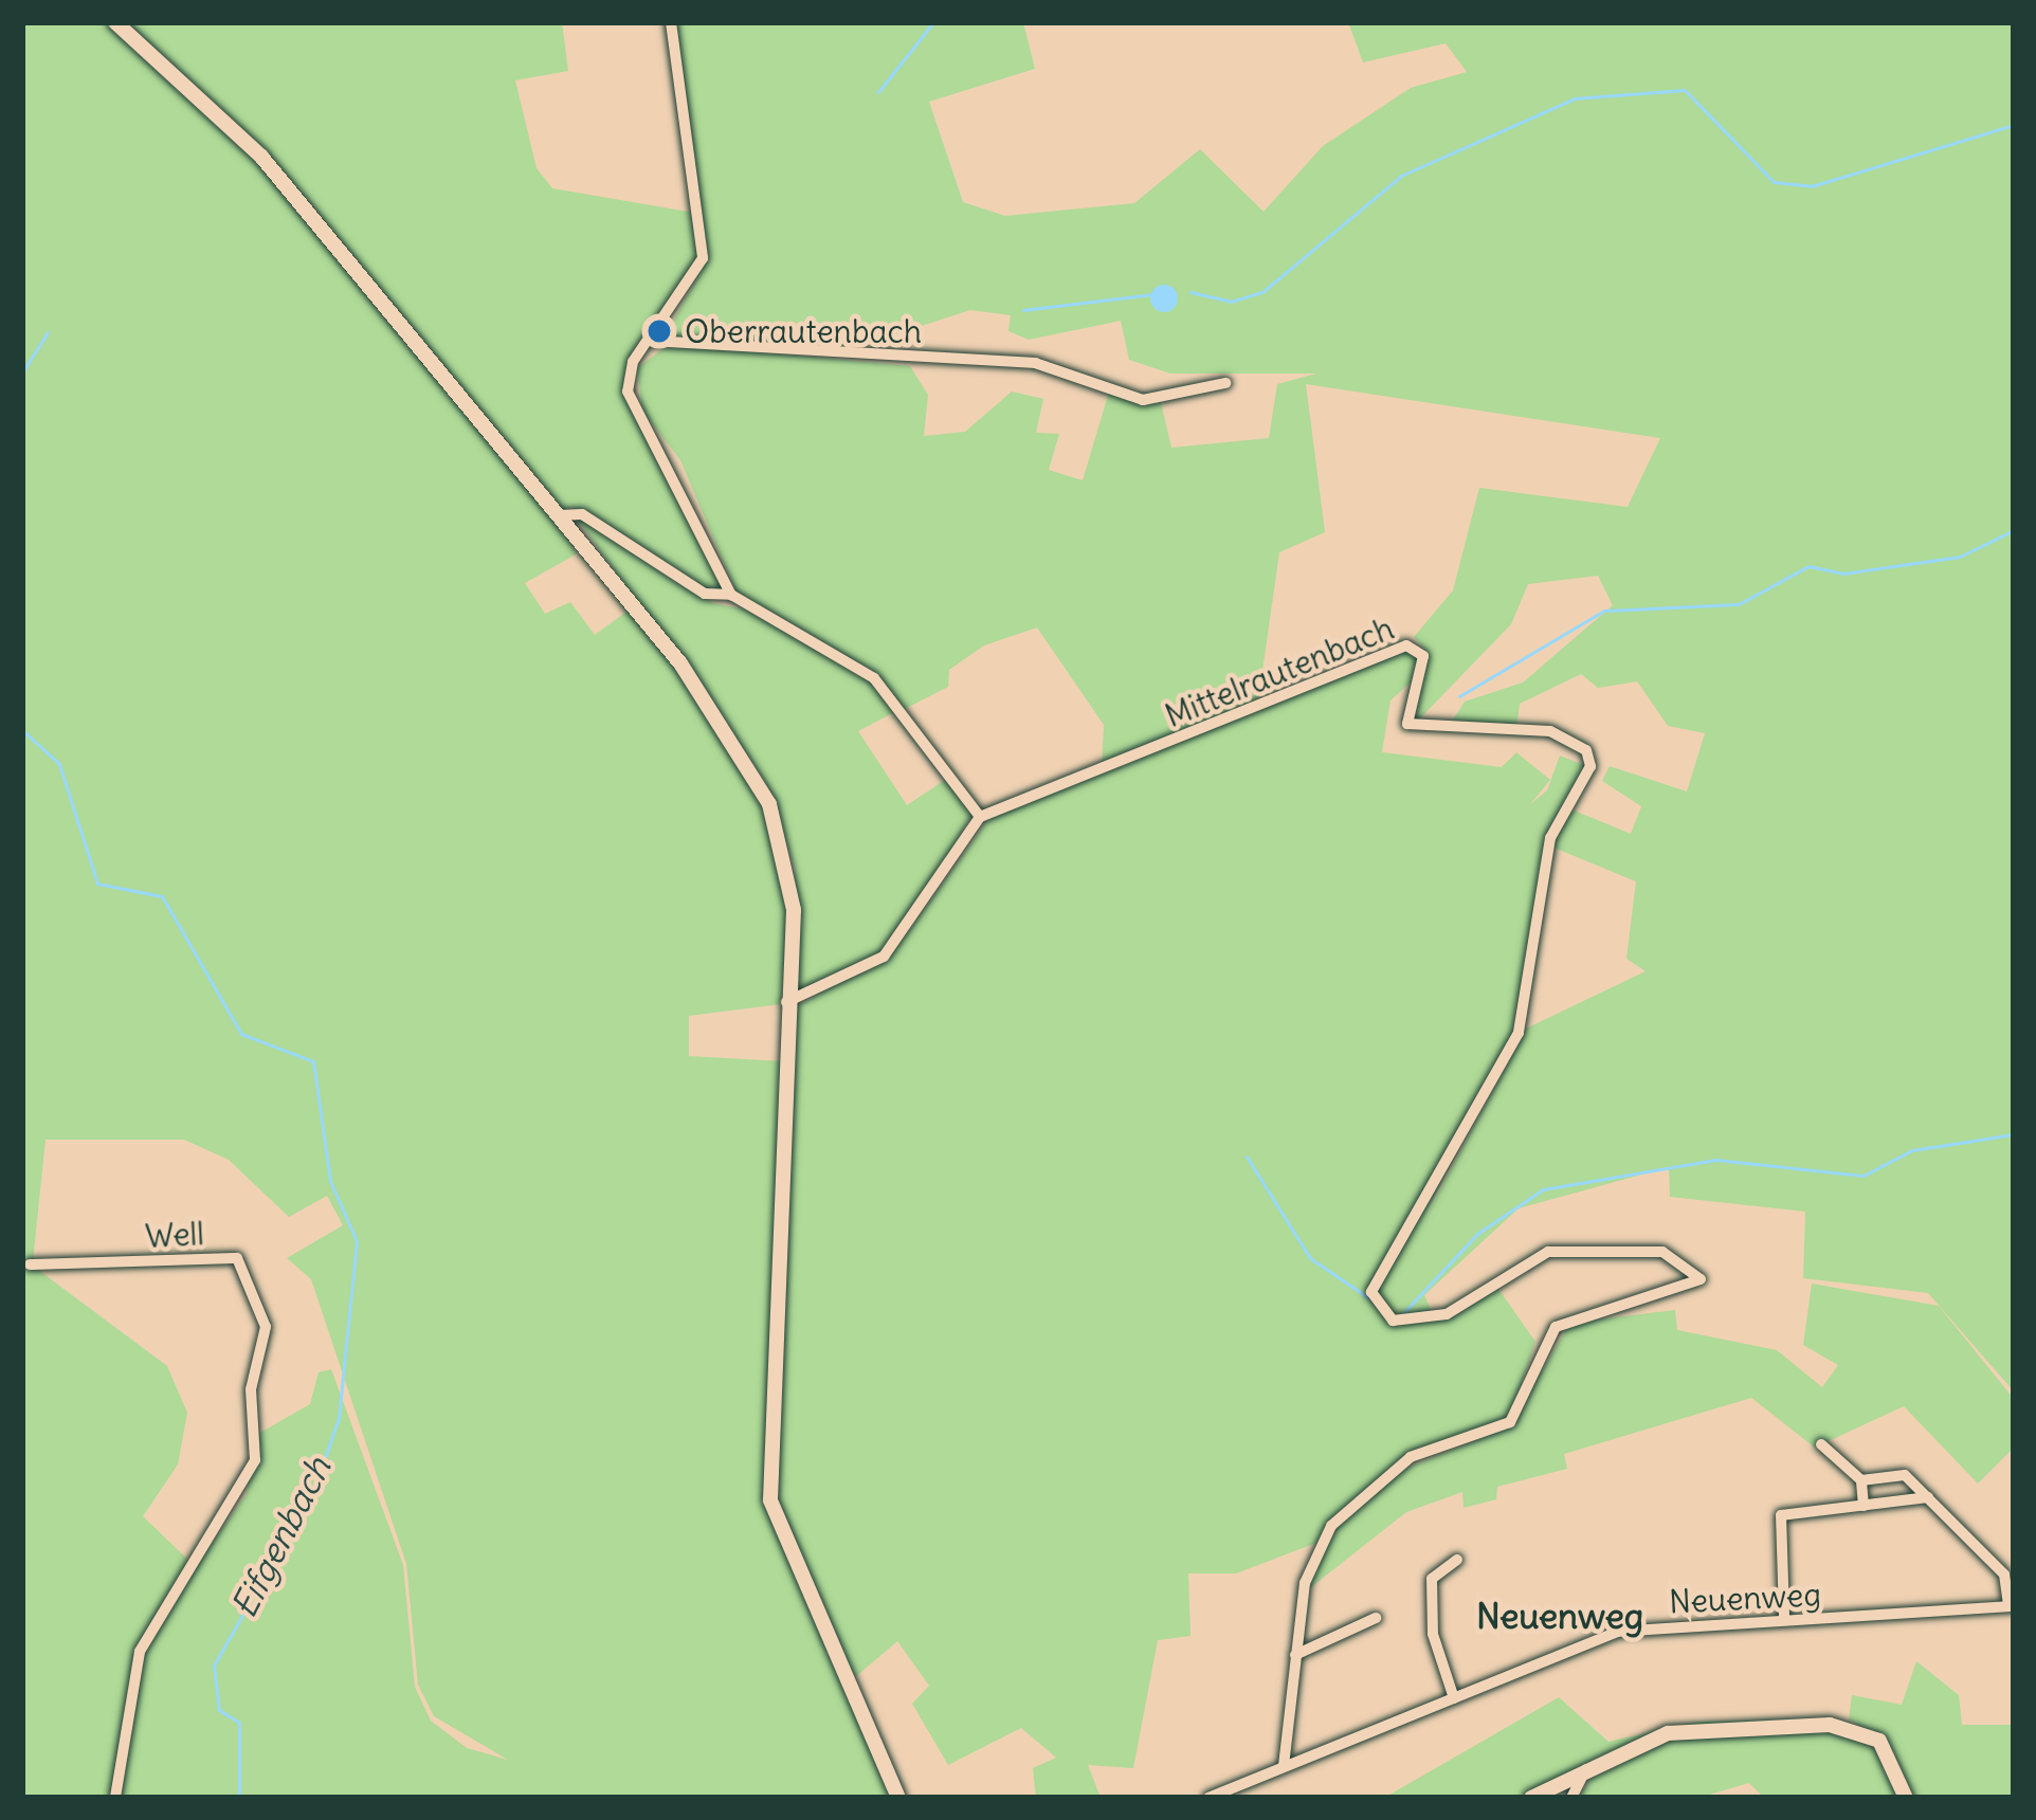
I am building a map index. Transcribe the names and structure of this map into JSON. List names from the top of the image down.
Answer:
{
  "streets": {
    "street": ["Mittelrautenbach", "Well", "Neuenweg"]
  },
  "districts": ["Neuenweg"],
  "water": ["Eifgenbach"],
  "places": ["Oberrautenbach"]
}
